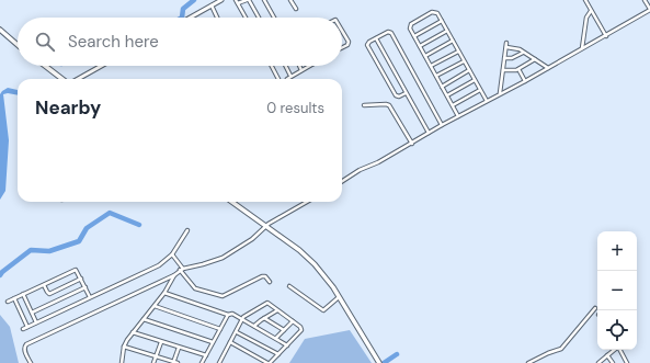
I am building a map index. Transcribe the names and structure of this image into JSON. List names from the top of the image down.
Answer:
{
  "page": {
    "search": "Search here",
    "heading": ["Nearby", "0 results"],
    "map_buttons": ["+", "−"]
  }
}
